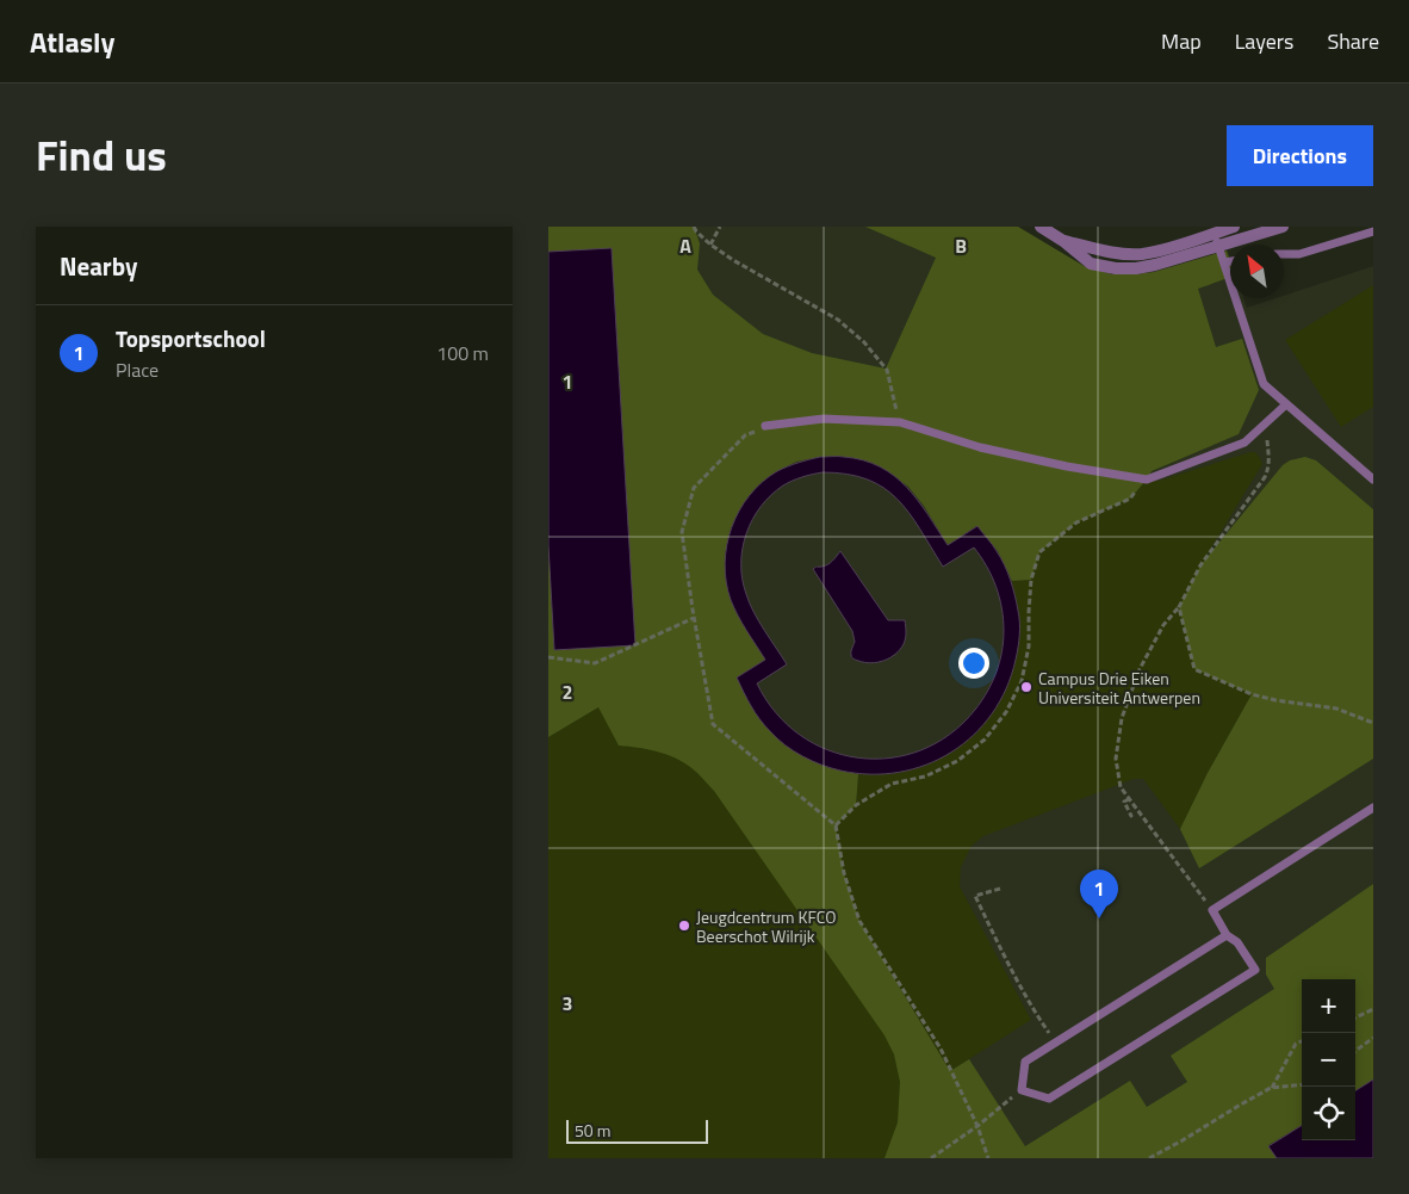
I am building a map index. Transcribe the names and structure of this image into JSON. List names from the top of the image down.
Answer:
{
  "places": ["Campus Drie Eiken Universiteit Antwerpen", "Jeugdcentrum KFCO Beerschot Wilrijk"],
  "scale_bar": "50 m",
  "north": "top left",
  "page": {
    "header": "Atlasly",
    "nav": ["Map", "Layers", "Share"],
    "title": "Find us",
    "buttons": "Directions",
    "heading": "Nearby",
    "list": [
      {
        "mark": "1",
        "name": "Topsportschool",
        "note": "Place",
        "value": "100 m"
      }
    ],
    "pins": "1",
    "map_buttons": ["+", "−"],
    "scale": "50 m"
  },
  "grid": {
    "columns": ["A", "B"],
    "rows": ["1", "2", "3"]
  }
}
